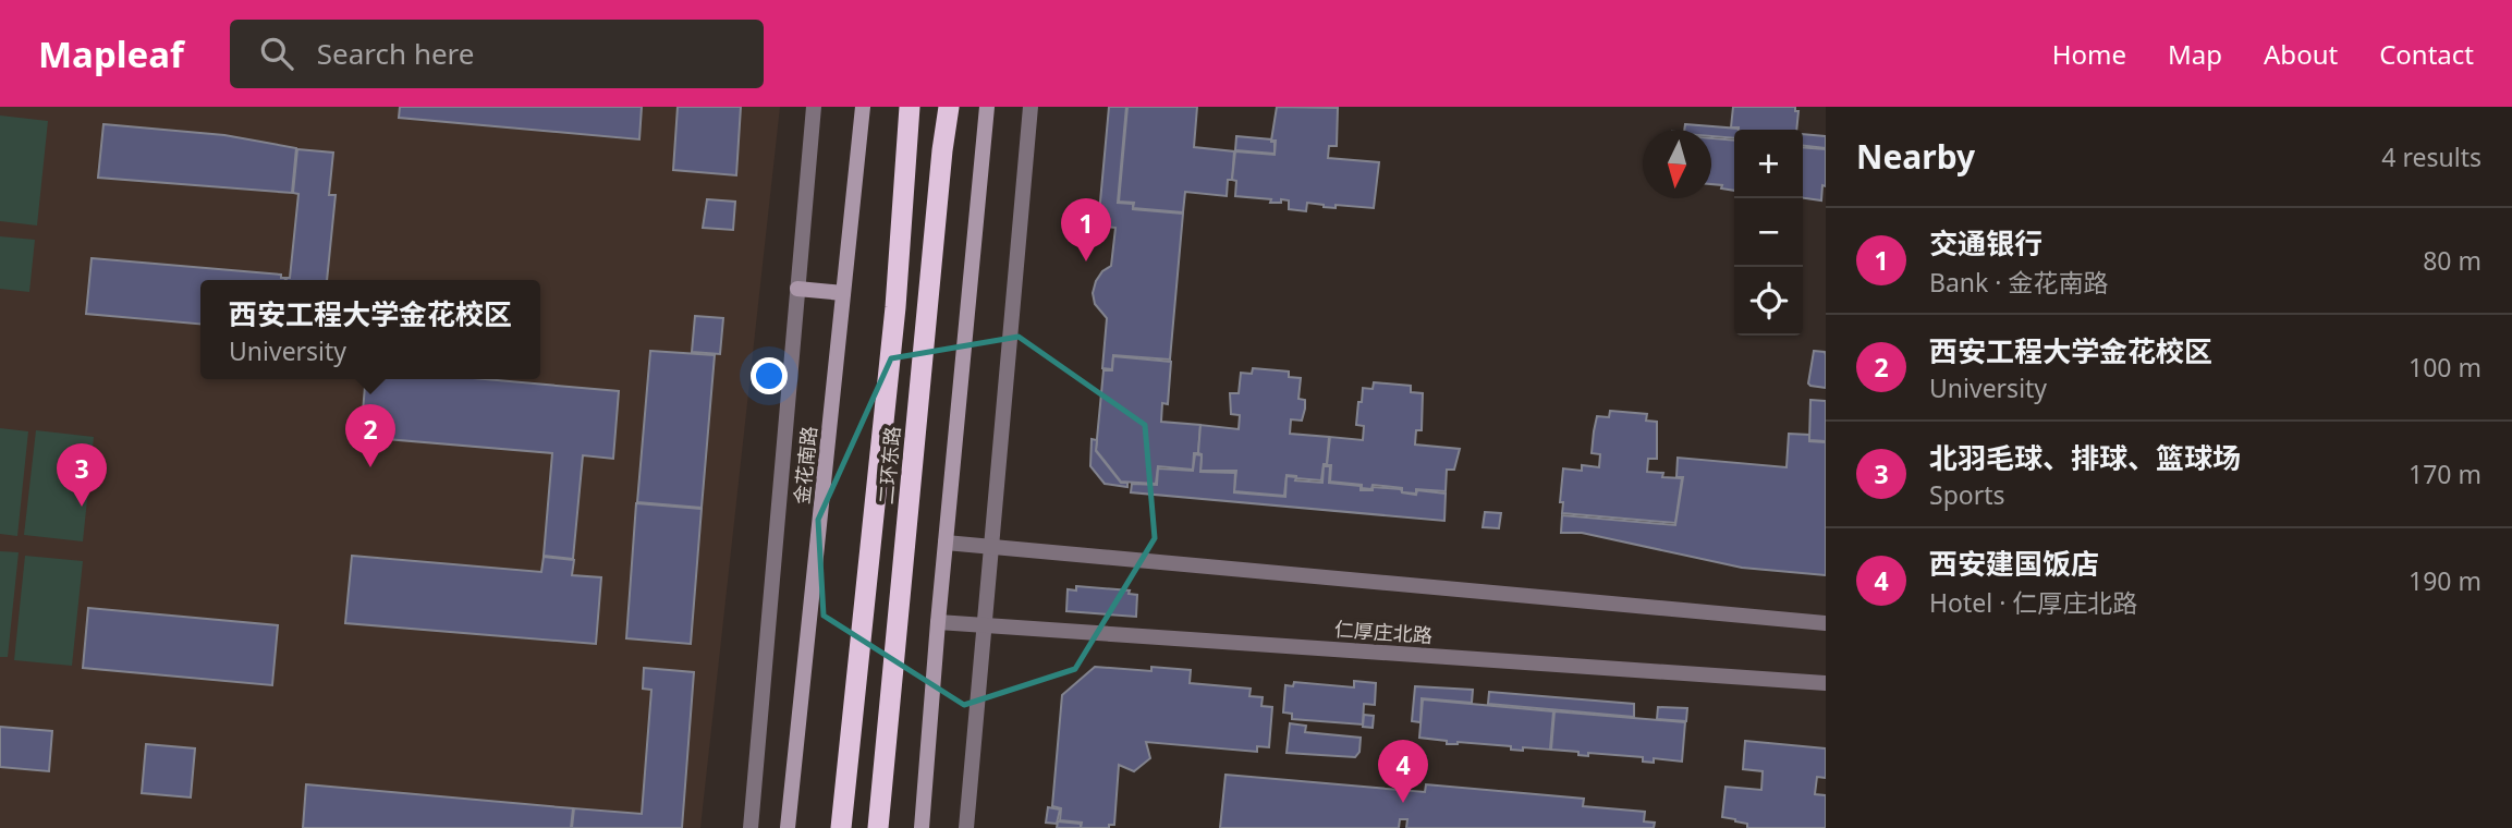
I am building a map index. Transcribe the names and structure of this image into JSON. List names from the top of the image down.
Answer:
{
  "streets": {
    "highway": ["二环东路"],
    "main road": ["金花南路"],
    "street": ["仁厚庄北路"]
  },
  "north": "bottom",
  "page": {
    "header": "Mapleaf",
    "search": "Search here",
    "nav": [
      "Home",
      "Map",
      "About",
      "Contact"
    ],
    "heading": ["Nearby", "4 results"],
    "map_buttons": ["+", "−"],
    "pins": [
      "1",
      "2",
      "3",
      "4"
    ],
    "list": [
      {
        "mark": "1",
        "name": "交通银行",
        "note": "Bank · 金花南路",
        "value": "80 m"
      },
      {
        "mark": "2",
        "name": "西安工程大学金花校区",
        "note": "University",
        "value": "100 m"
      },
      {
        "mark": "3",
        "name": "北羽毛球、排球、篮球场",
        "note": "Sports",
        "value": "170 m"
      },
      {
        "mark": "4",
        "name": "西安建国饭店",
        "note": "Hotel · 仁厚庄北路",
        "value": "190 m"
      }
    ],
    "popup": ["西安工程大学金花校区", "University"]
  }
}
